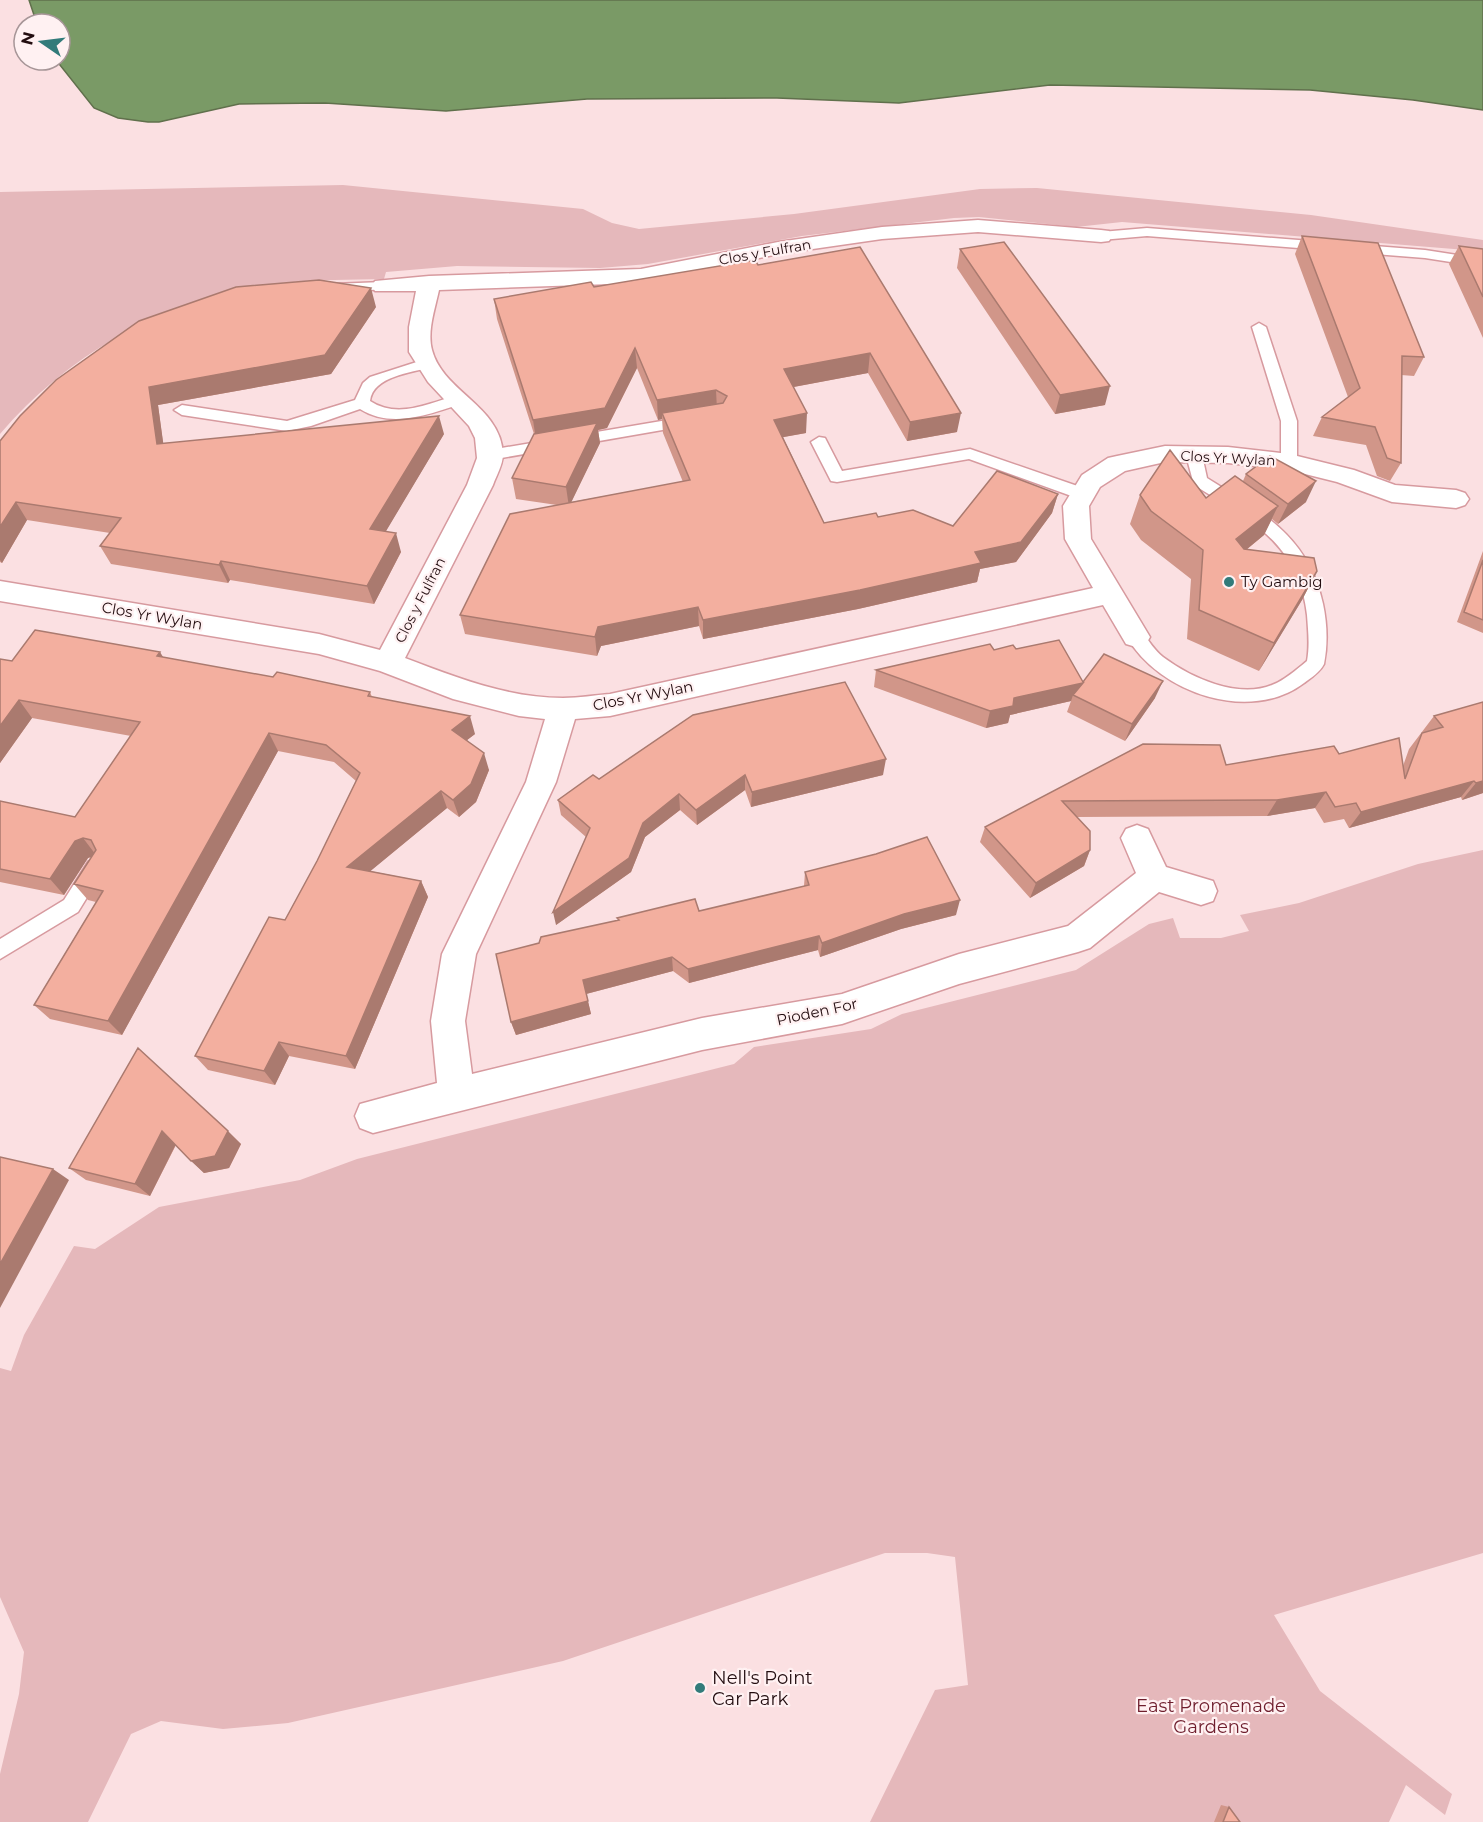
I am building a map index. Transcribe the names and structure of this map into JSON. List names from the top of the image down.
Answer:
{
  "streets": {
    "street": ["Clos y Fulfran", "Clos Yr Wylan", "Pioden For"]
  },
  "crossings": [
    ["Clos y Fulfran", "Clos Yr Wylan"]
  ],
  "parks": ["East Promenade Gardens"],
  "places": ["Ty Gambig", "Nell's Point Car Park"],
  "north": "left"
}
